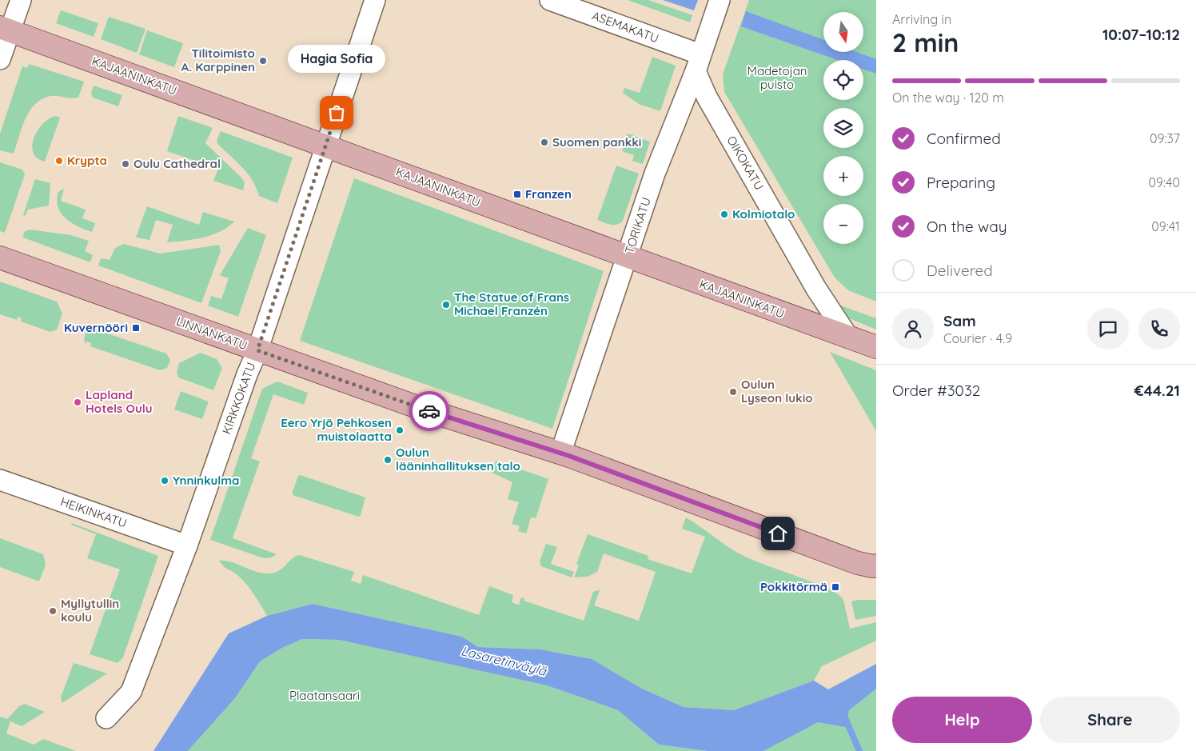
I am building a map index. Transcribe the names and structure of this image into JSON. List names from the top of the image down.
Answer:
{
  "streets": {
    "main road": ["KAJAANINKATU", "LINNANKATU"],
    "street": [
      "ASEMAKATU",
      "OIKOKATU",
      "TORIKATU",
      "KIRKKOKATU",
      "HEIKINKATU"
    ]
  },
  "crossings": [
    ["ASEMAKATU", "OIKOKATU"],
    ["ASEMAKATU", "TORIKATU"],
    ["KAJAANINKATU", "OIKOKATU"],
    ["KAJAANINKATU", "TORIKATU"],
    ["KAJAANINKATU", "KIRKKOKATU"],
    ["OIKOKATU", "TORIKATU"],
    ["TORIKATU", "LINNANKATU"],
    ["LINNANKATU", "KIRKKOKATU"],
    ["KIRKKOKATU", "HEIKINKATU"]
  ],
  "water": ["Lasaretinväylä"],
  "parks": ["Madetojan puisto", "Plaatansaari"],
  "places": {
    "other": [
      "Tilitoimisto A. Karppinen",
      "Hagia Sofia",
      "Suomen pankki",
      "Krypta",
      "Oulu Cathedral",
      "Kolmiotalo",
      "The Statue of Frans Michael Franzén",
      "Oulun Lyseon lukio",
      "Lapland Hotels Oulu",
      "Eero Yrjö Pehkosen muistolaatta",
      "Oulun lääninhallituksen talo",
      "Ynninkulma",
      "Myllytullin koulu"
    ],
    "transit": ["Franzen", "Kuvernööri", "Pokkitörmä"]
  },
  "north": "bottom",
  "page": {
    "heading": ["2 min", "Arriving in", "10:07–10:12"],
    "panel": [
      "Sam",
      "Courier · 4.9",
      "Order #3032",
      "€44.21"
    ],
    "map_buttons": ["+", "−"],
    "bubble": "Hagia Sofia",
    "bar": "On the way · 120 m",
    "list": [
      ["Confirmed", "09:37"],
      ["Preparing", "09:40"],
      ["On the way", "09:41"],
      "Delivered"
    ],
    "buttons": ["Help", "Share"]
  }
}
